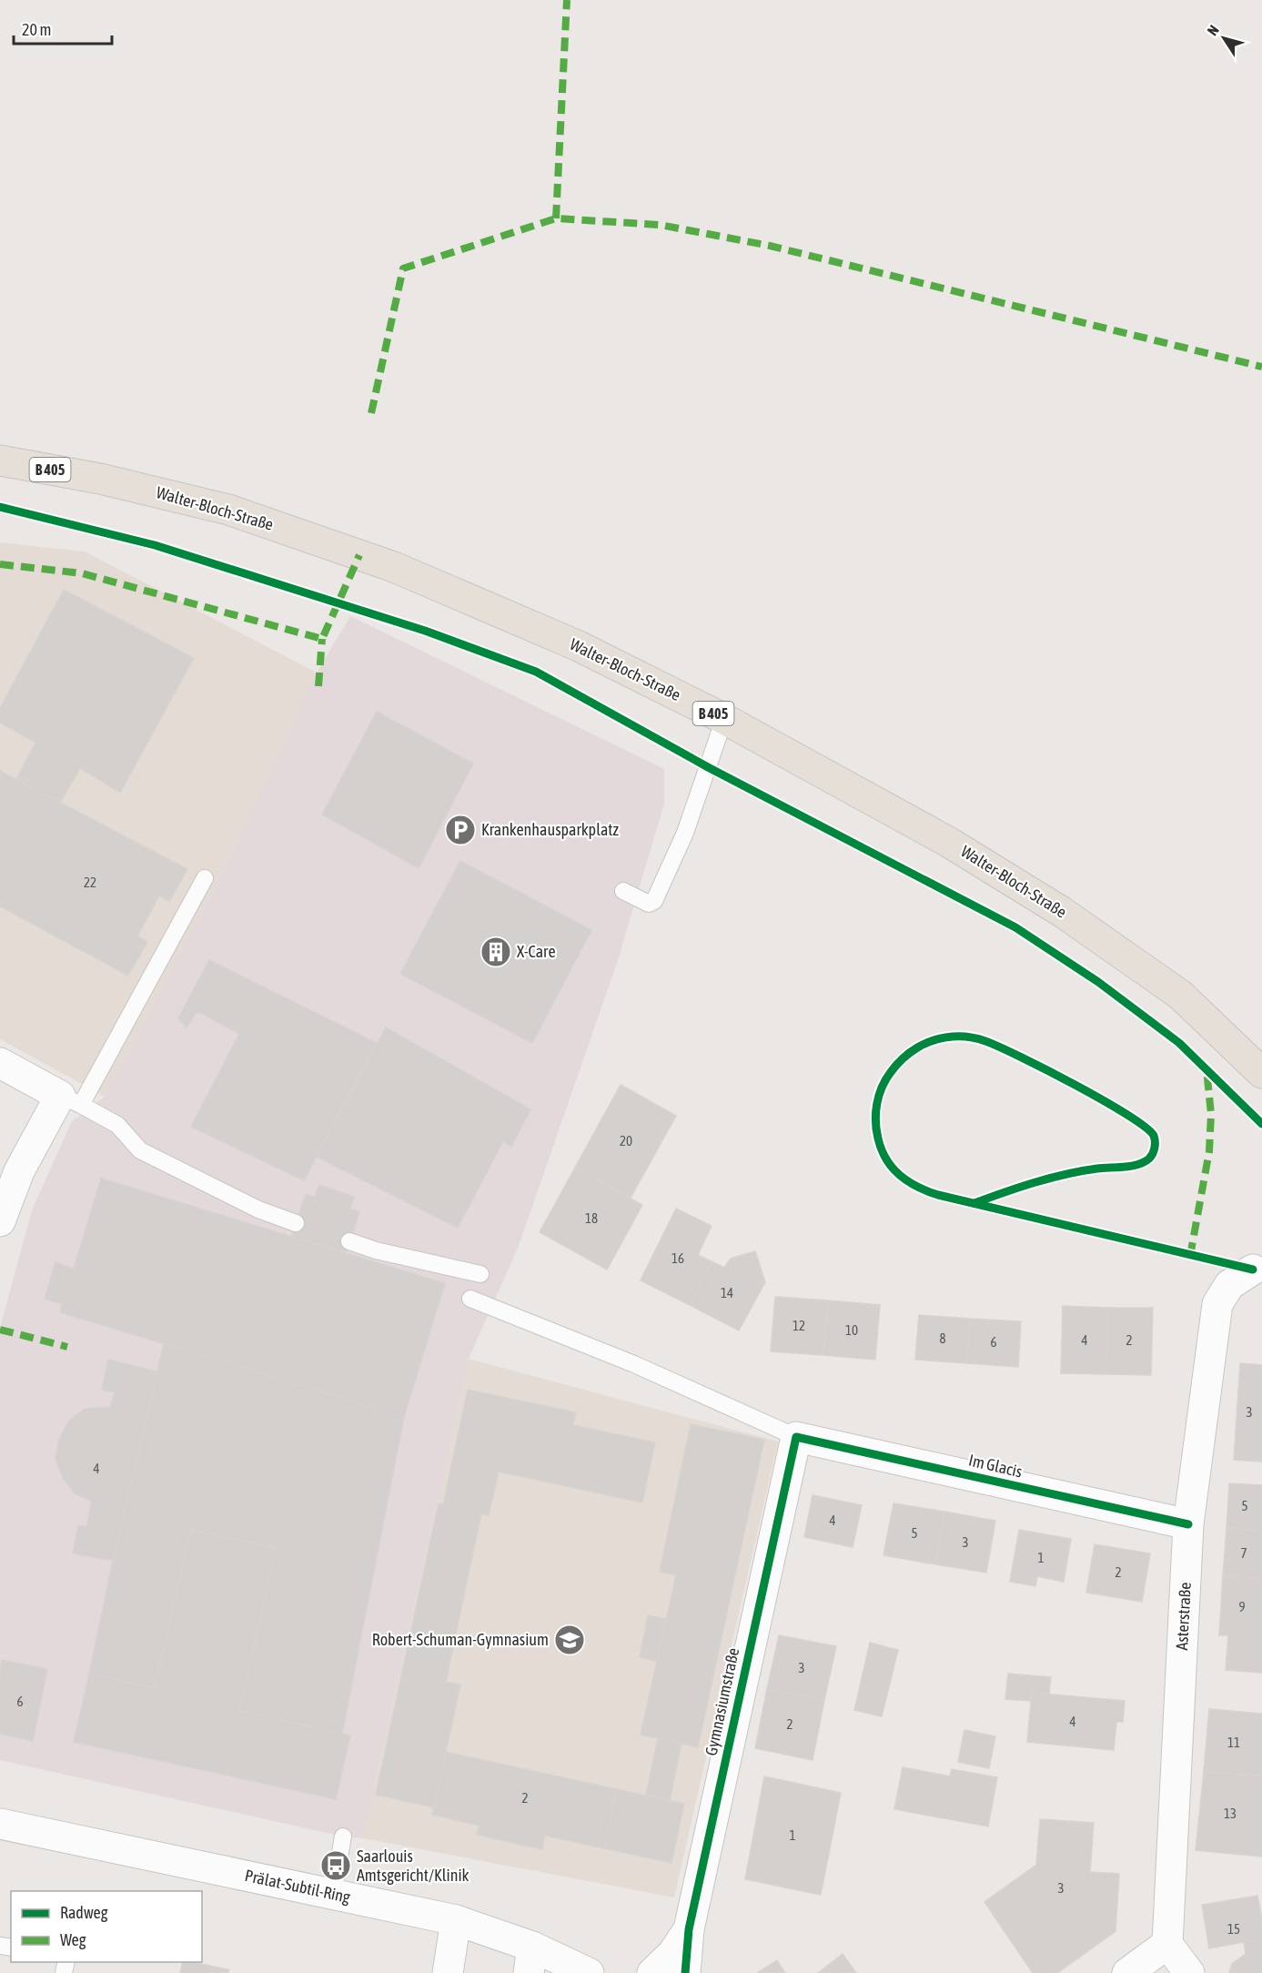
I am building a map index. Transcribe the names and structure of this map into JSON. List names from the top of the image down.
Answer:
{
  "streets": {
    "main road": ["B 405", "Walter-Bloch-Straße"],
    "street": [
      "Im Glacis",
      "Asterstraße",
      "Gymnasiumstraße",
      "Prälat-Subtil-Ring"
    ]
  },
  "crossings": [
    ["Im Glacis", "Asterstraße"],
    ["Im Glacis", "Gymnasiumstraße"]
  ],
  "places": {
    "parking": ["Krankenhausparkplatz"],
    "building": ["X-Care"],
    "school or university": ["Robert-Schuman-Gymnasium"],
    "bus stop": ["Saarlouis Amtsgericht/Klinik"]
  },
  "house_numbers": [
    "22",
    "20",
    "18",
    "16",
    "14",
    "12",
    "10",
    "8",
    "4",
    "2",
    "6",
    "3",
    "4",
    "5",
    "4",
    "5",
    "3",
    "7",
    "1",
    "2",
    "9",
    "3",
    "6",
    "4",
    "2",
    "11",
    "2",
    "13",
    "1",
    "3",
    "15"
  ],
  "legend": ["Radweg", "Weg"],
  "scale_bar": "20 m",
  "north": "top left"
}
